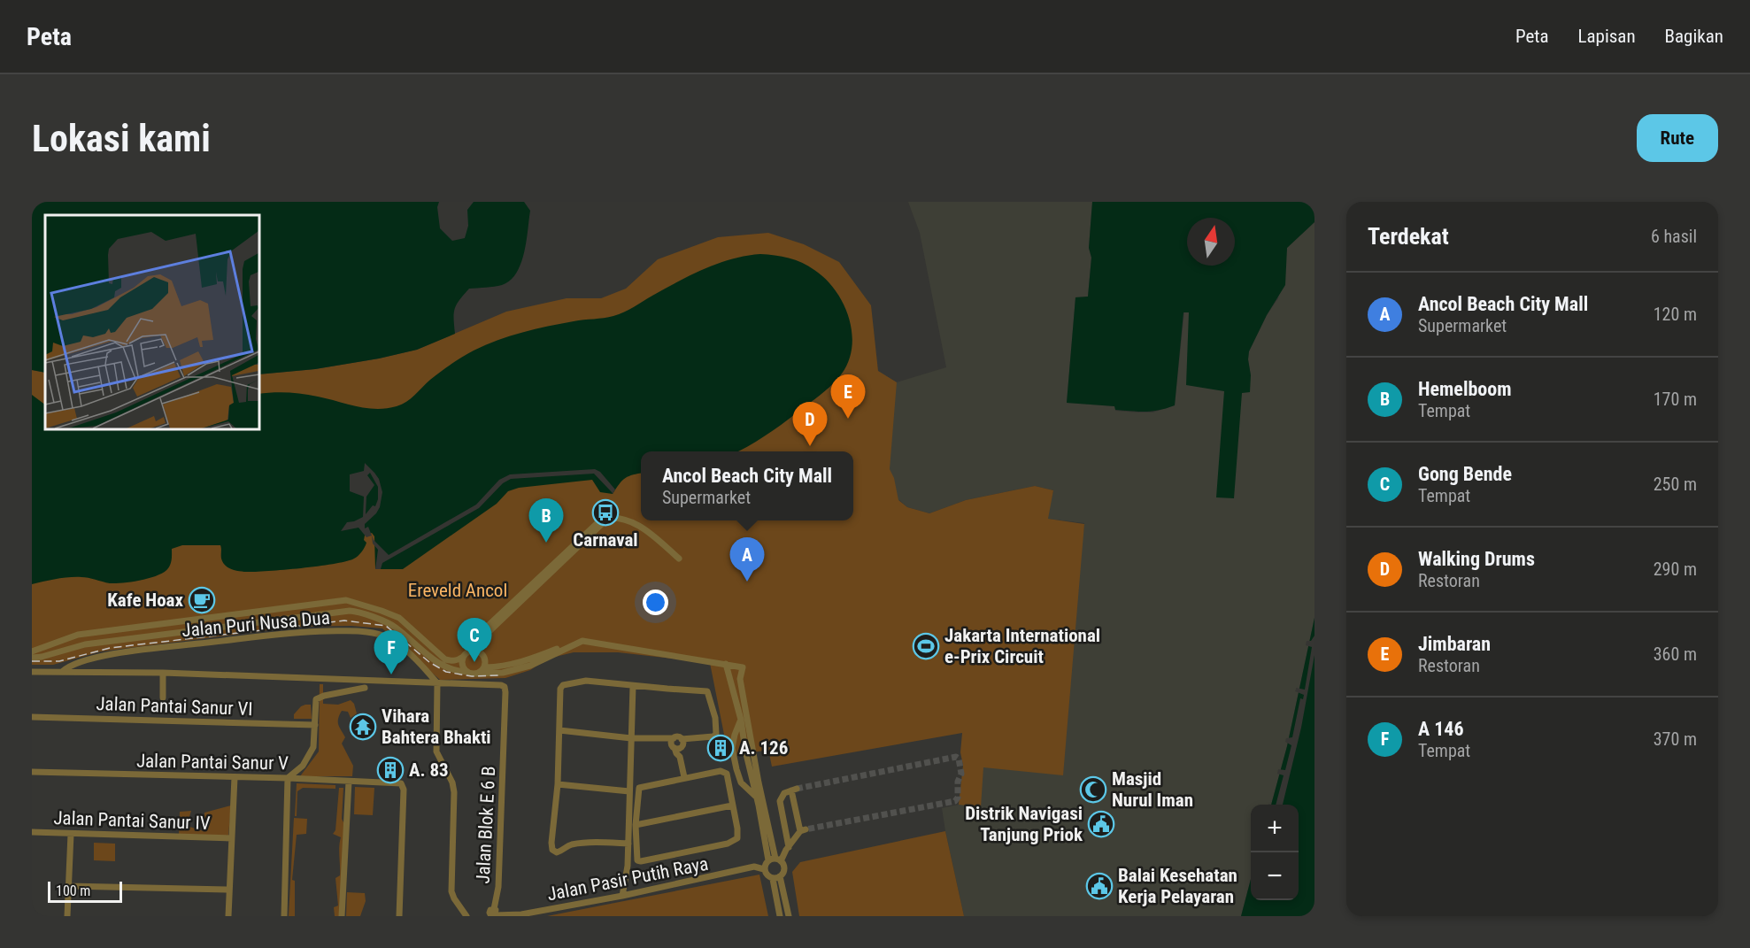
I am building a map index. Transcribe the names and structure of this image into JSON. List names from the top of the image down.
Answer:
{
  "streets": {
    "street": [
      "Jalan Puri Nusa Dua",
      "Jalan Pantai Sanur VI",
      "Jalan Pantai Sanur V",
      "Jalan Pantai Sanur IV",
      "Jalan Blok E 6 B",
      "Jalan Pasir Putih Raya"
    ]
  },
  "crossings": [
    ["Jalan Puri Nusa Dua", "Jalan Blok E 6 B"],
    ["Jalan Blok E 6 B", "Jalan Pasir Putih Raya"]
  ],
  "parks": ["Ereveld Ancol"],
  "places": {
    "bus stop": ["Carnaval"],
    "cafe": ["Kafe Hoax"],
    "sports": ["Jakarta International e-Prix Circuit"],
    "temple": ["Vihara Bahtera Bhakti"],
    "building": ["A. 126", "A. 83"],
    "mosque": ["Masjid Nurul Iman"],
    "public building": ["Distrik Navigasi Tanjung Priok", "Balai Kesehatan Kerja Pelayaran"]
  },
  "scale_bar": "100 m",
  "north": "top",
  "page": {
    "header": "Peta",
    "nav": ["Peta", "Lapisan", "Bagikan"],
    "buttons": "Rute",
    "title": "Lokasi kami",
    "heading": ["Terdekat", "6 hasil"],
    "list": [
      {
        "mark": "A",
        "name": "Ancol Beach City Mall",
        "note": "Supermarket",
        "value": "120 m"
      },
      {
        "mark": "B",
        "name": "Hemelboom",
        "note": "Tempat",
        "value": "170 m"
      },
      {
        "mark": "C",
        "name": "Gong Bende",
        "note": "Tempat",
        "value": "250 m"
      },
      {
        "mark": "D",
        "name": "Walking Drums",
        "note": "Restoran",
        "value": "290 m"
      },
      {
        "mark": "E",
        "name": "Jimbaran",
        "note": "Restoran",
        "value": "360 m"
      },
      {
        "mark": "F",
        "name": "A 146",
        "note": "Tempat",
        "value": "370 m"
      }
    ],
    "pins": [
      "E",
      "D",
      "B",
      "A",
      "C",
      "F"
    ],
    "popup": ["Ancol Beach City Mall", "Supermarket"],
    "map_buttons": ["+", "−"],
    "scale": "100 m"
  }
}
